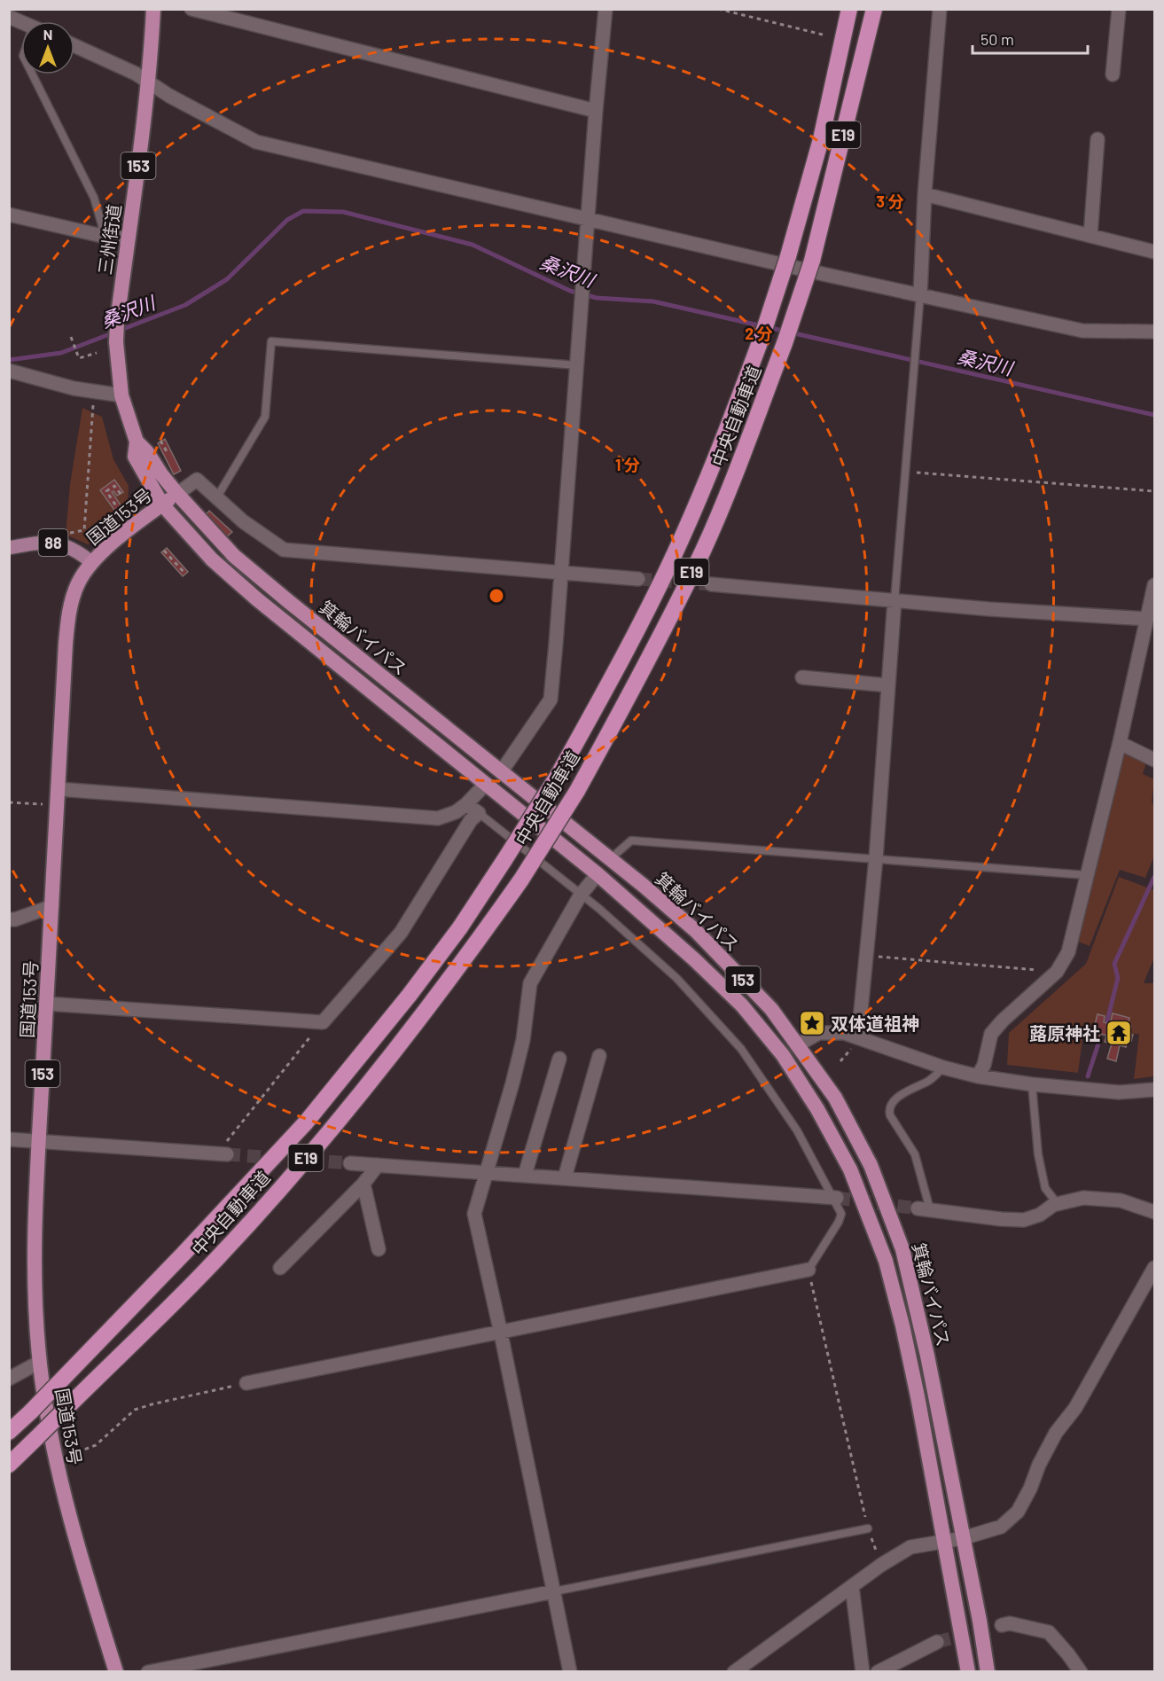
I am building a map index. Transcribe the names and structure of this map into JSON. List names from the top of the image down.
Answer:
{
  "streets": {
    "highway": [
      "E19",
      "153",
      "三州街道",
      "中央自動車道",
      "国道153号",
      "箕輪バイパス"
    ],
    "main road": ["88"]
  },
  "crossings": [
    ["三州街道", "国道153号"],
    ["三州街道", "箕輪バイパス"],
    ["国道153号", "88"],
    ["国道153号", "箕輪バイパス"]
  ],
  "water": ["桑沢川"],
  "places": {
    "place": ["双体道祖神"],
    "temple": ["蕗原神社"]
  },
  "scale_bar": "50 m",
  "north": "top",
  "rings": ["3 分", "2 分", "1 分"]
}
